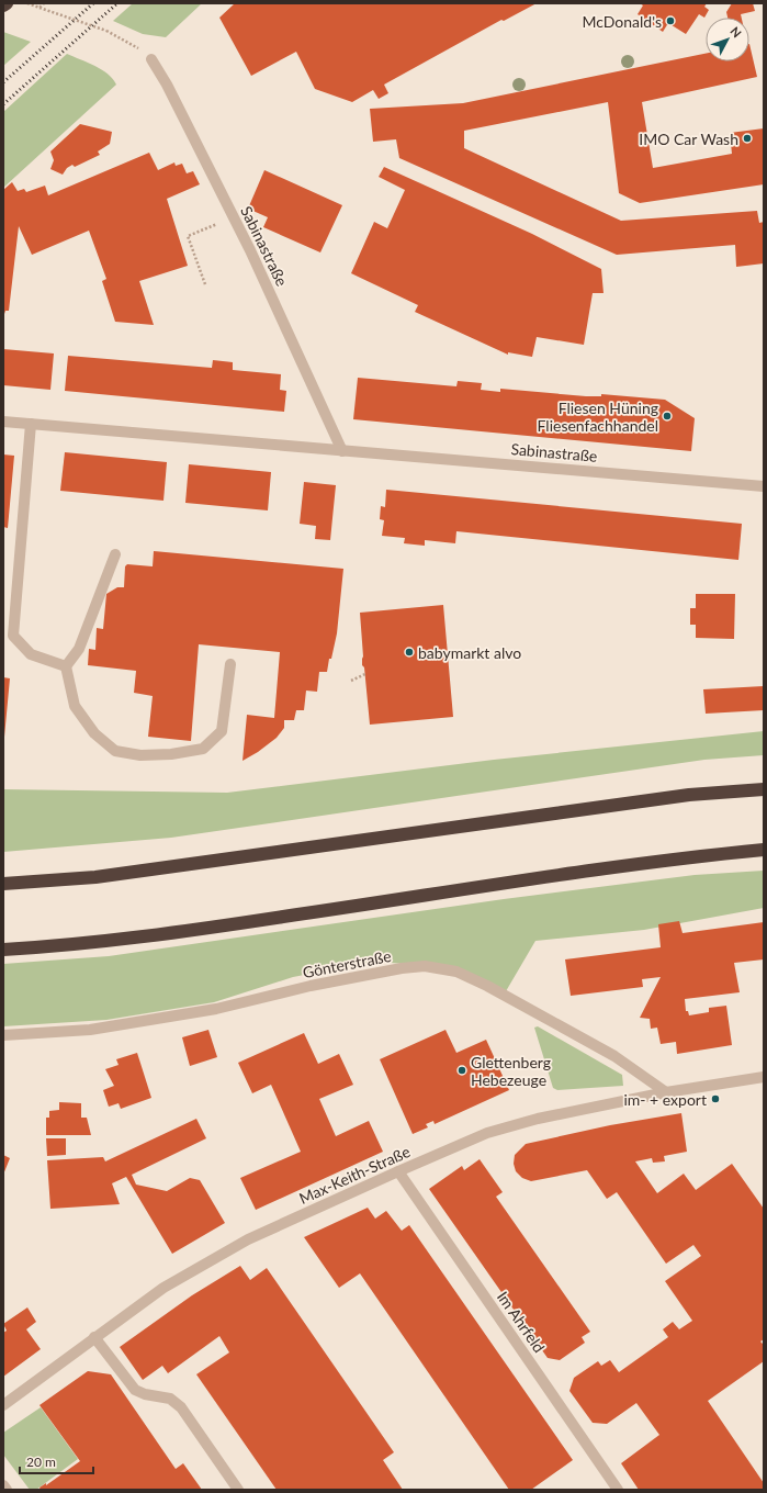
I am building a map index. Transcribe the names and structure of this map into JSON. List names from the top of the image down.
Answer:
{
  "streets": {
    "street": [
      "Sabinastraße",
      "Gönterstraße",
      "Max-Keith-Straße",
      "Im Ahrfeld"
    ]
  },
  "crossings": [
    ["Gönterstraße", "Max-Keith-Straße"],
    ["Max-Keith-Straße", "Im Ahrfeld"]
  ],
  "places": [
    "McDonald's",
    "IMO Car Wash",
    "Fliesen Hüning Fliesenfachhandel",
    "babymarkt alvo",
    "Glettenberg Hebezeuge",
    "im- + export"
  ],
  "scale_bar": "20 m",
  "north": "top right"
}
